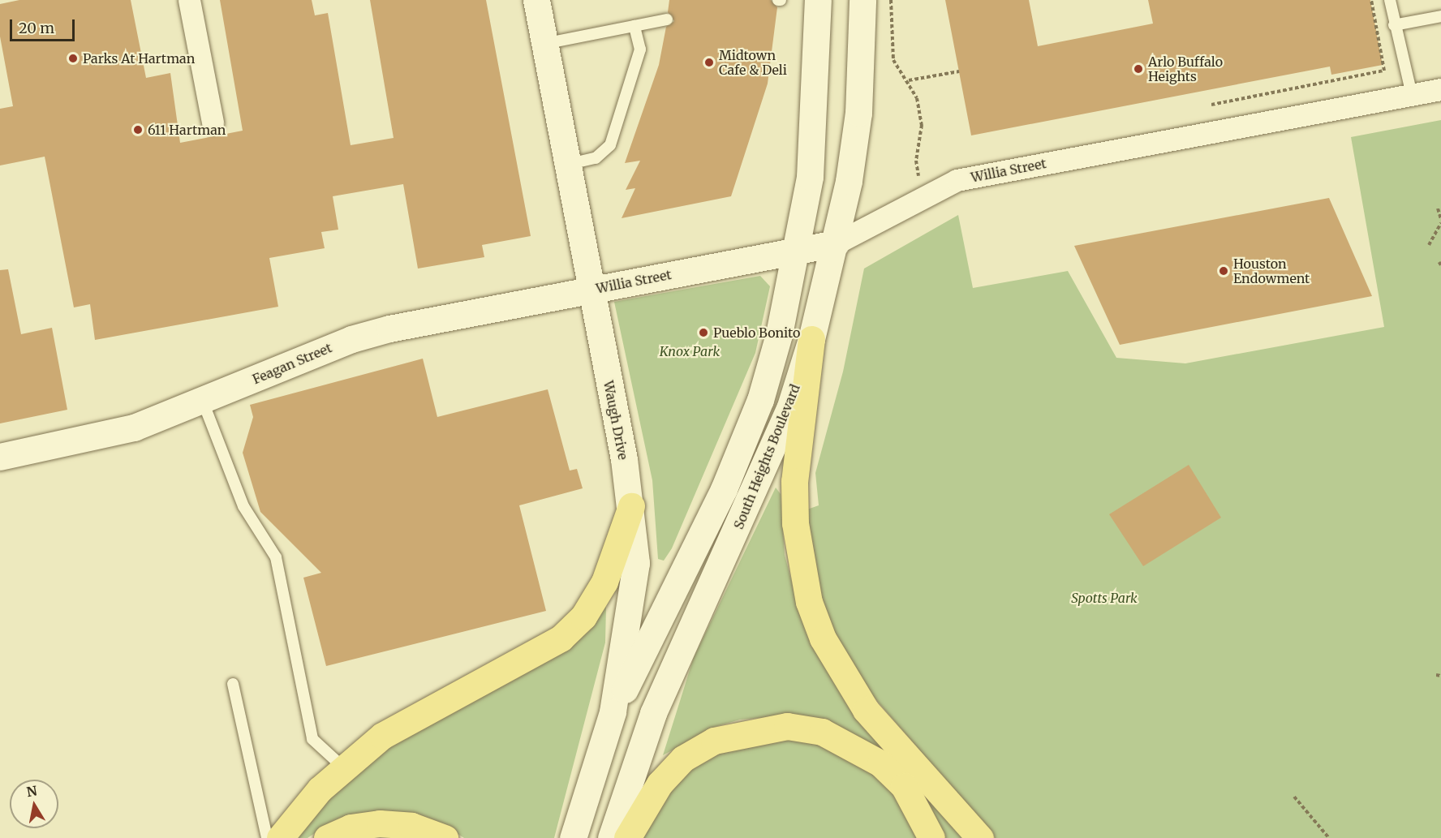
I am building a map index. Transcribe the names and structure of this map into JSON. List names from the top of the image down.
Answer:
{
  "streets": {
    "main road": [
      "Willia Street",
      "Feagan Street",
      "Waugh Drive",
      "South Heights Boulevard"
    ]
  },
  "crossings": [
    ["Willia Street", "Feagan Street"],
    ["Willia Street", "Waugh Drive"],
    ["Willia Street", "South Heights Boulevard"],
    ["Feagan Street", "Waugh Drive"],
    ["Waugh Drive", "South Heights Boulevard"]
  ],
  "parks": ["Knox Park", "Spotts Park"],
  "places": [
    "Parks At Hartman",
    "Midtown Cafe & Deli",
    "Arlo Buffalo Heights",
    "611 Hartman",
    "Houston Endowment",
    "Pueblo Bonito"
  ],
  "scale_bar": "20 m",
  "north": "top"
}
